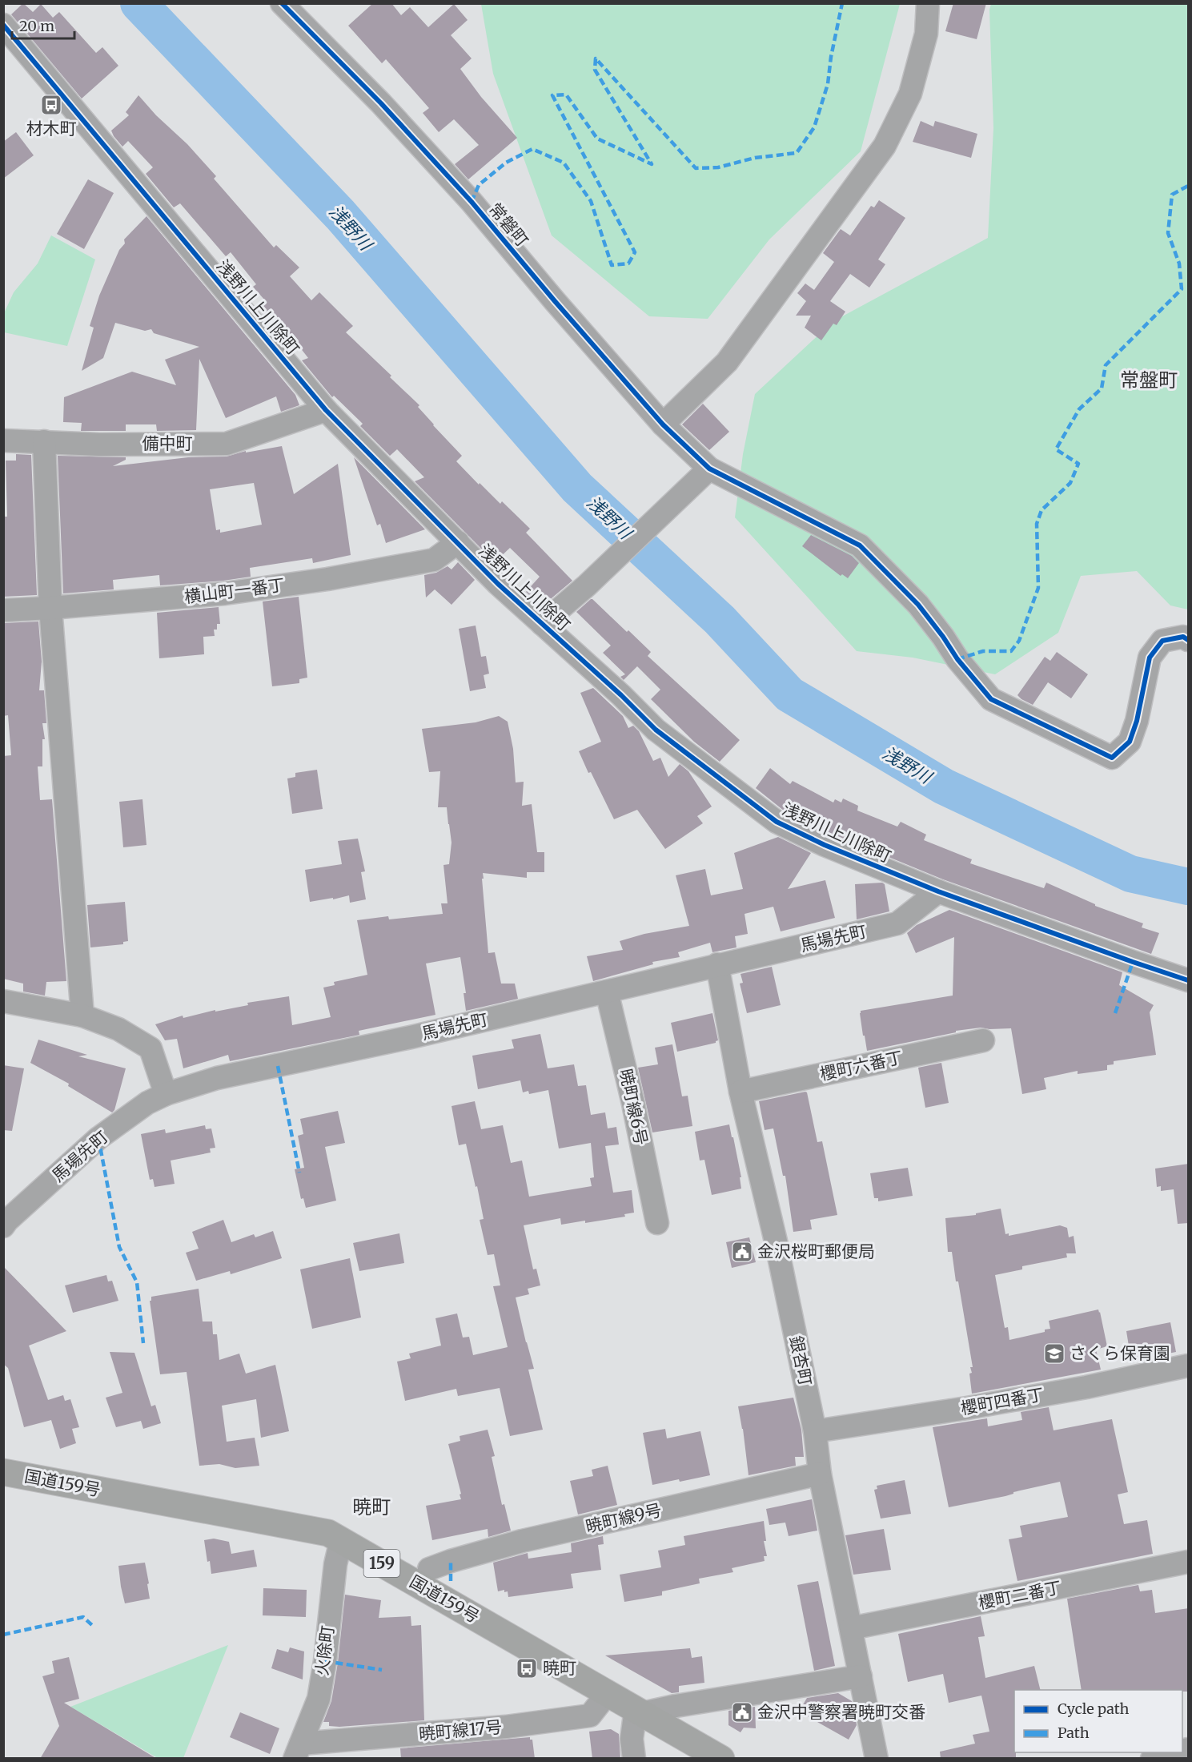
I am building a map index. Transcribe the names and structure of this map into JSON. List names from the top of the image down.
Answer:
{
  "streets": {
    "highway": ["国道159号", "159"],
    "street": [
      "常磐町",
      "浅野川上川除町",
      "備中町",
      "横山町一番丁",
      "馬場先町",
      "櫻町六番丁",
      "暁町線6号",
      "銀杏町",
      "櫻町四番丁",
      "暁町線9号",
      "櫻町二番丁",
      "火除町",
      "暁町線17号"
    ]
  },
  "crossings": [
    ["浅野川上川除町", "備中町"],
    ["浅野川上川除町", "横山町一番丁"],
    ["浅野川上川除町", "馬場先町"],
    ["馬場先町", "暁町線6号"],
    ["馬場先町", "銀杏町"],
    ["櫻町六番丁", "銀杏町"],
    ["銀杏町", "櫻町四番丁"],
    ["銀杏町", "暁町線9号"],
    ["銀杏町", "櫻町二番丁"],
    ["国道159号", "火除町"],
    ["国道159号", "暁町線17号"],
    ["火除町", "暁町線17号"]
  ],
  "districts": ["常盤町", "暁町"],
  "water": ["浅野川"],
  "places": {
    "bus stop": ["材木町", "暁町"],
    "public building": ["金沢桜町郵便局", "金沢中警察署暁町交番"],
    "school or university": ["さくら保育園"]
  },
  "legend": ["Cycle path", "Path"],
  "scale_bar": "20 m"
}
